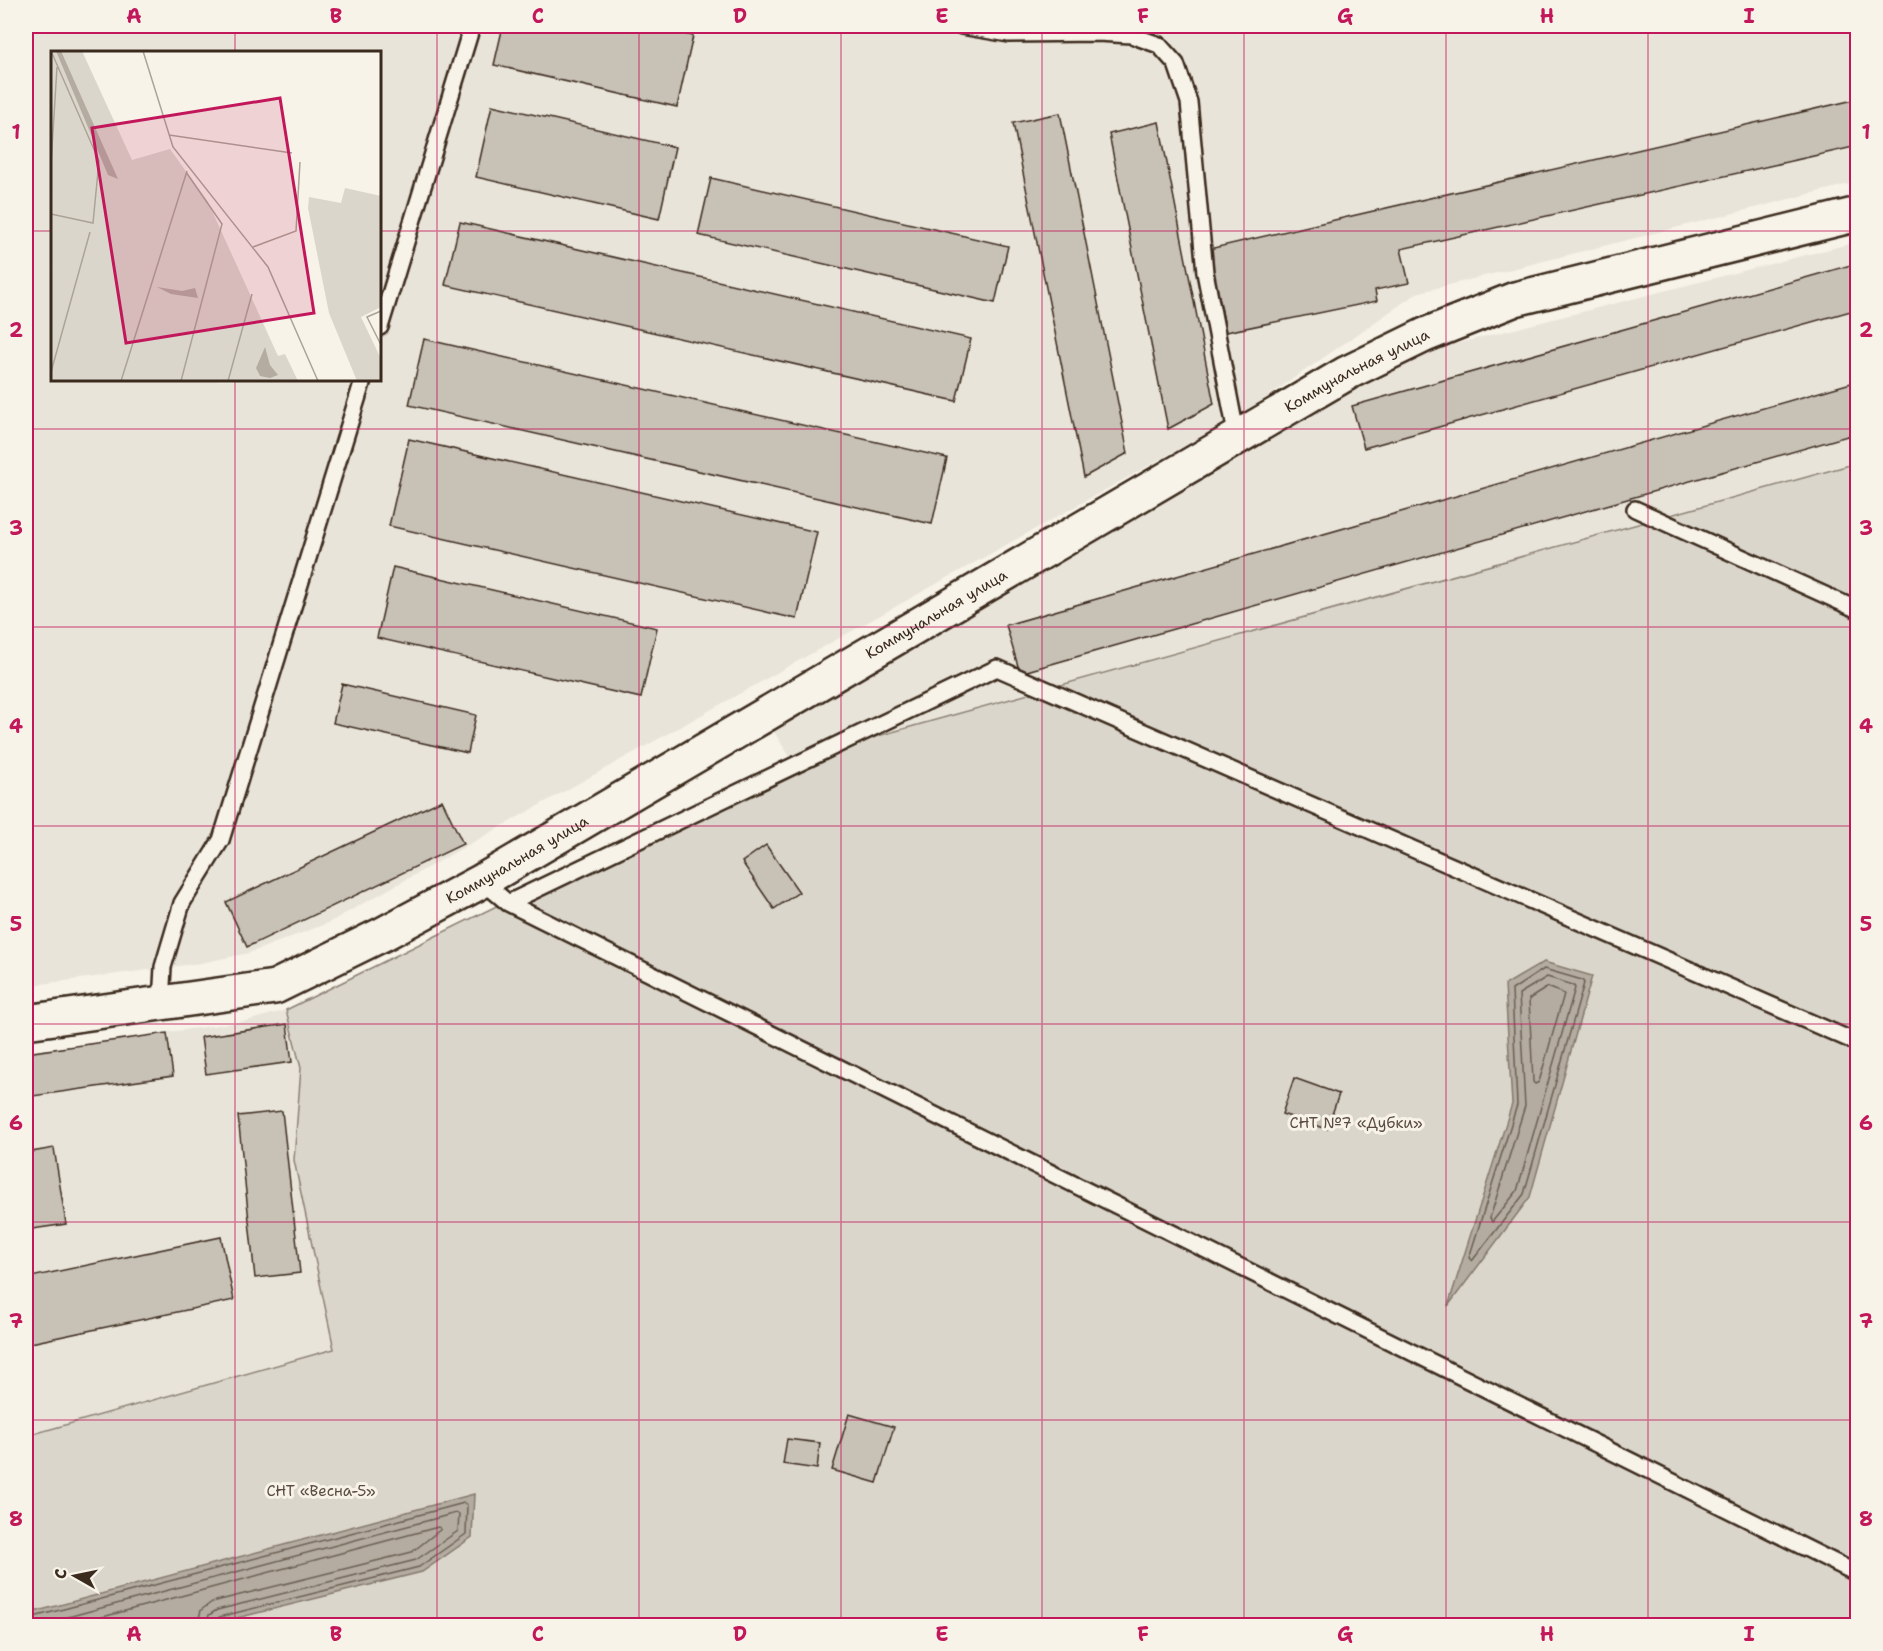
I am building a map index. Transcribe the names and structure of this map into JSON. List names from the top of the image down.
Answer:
{
  "streets": {
    "street": ["Коммунальная улица"]
  },
  "parks": ["СНТ №7 «Дубки»", "СНТ «Весна-5»"],
  "north": "left",
  "grid": {
    "columns": [
      "A",
      "B",
      "C",
      "D",
      "E",
      "F",
      "G",
      "H",
      "I"
    ],
    "rows": [
      "1",
      "2",
      "3",
      "4",
      "5",
      "6",
      "7",
      "8"
    ]
  }
}
